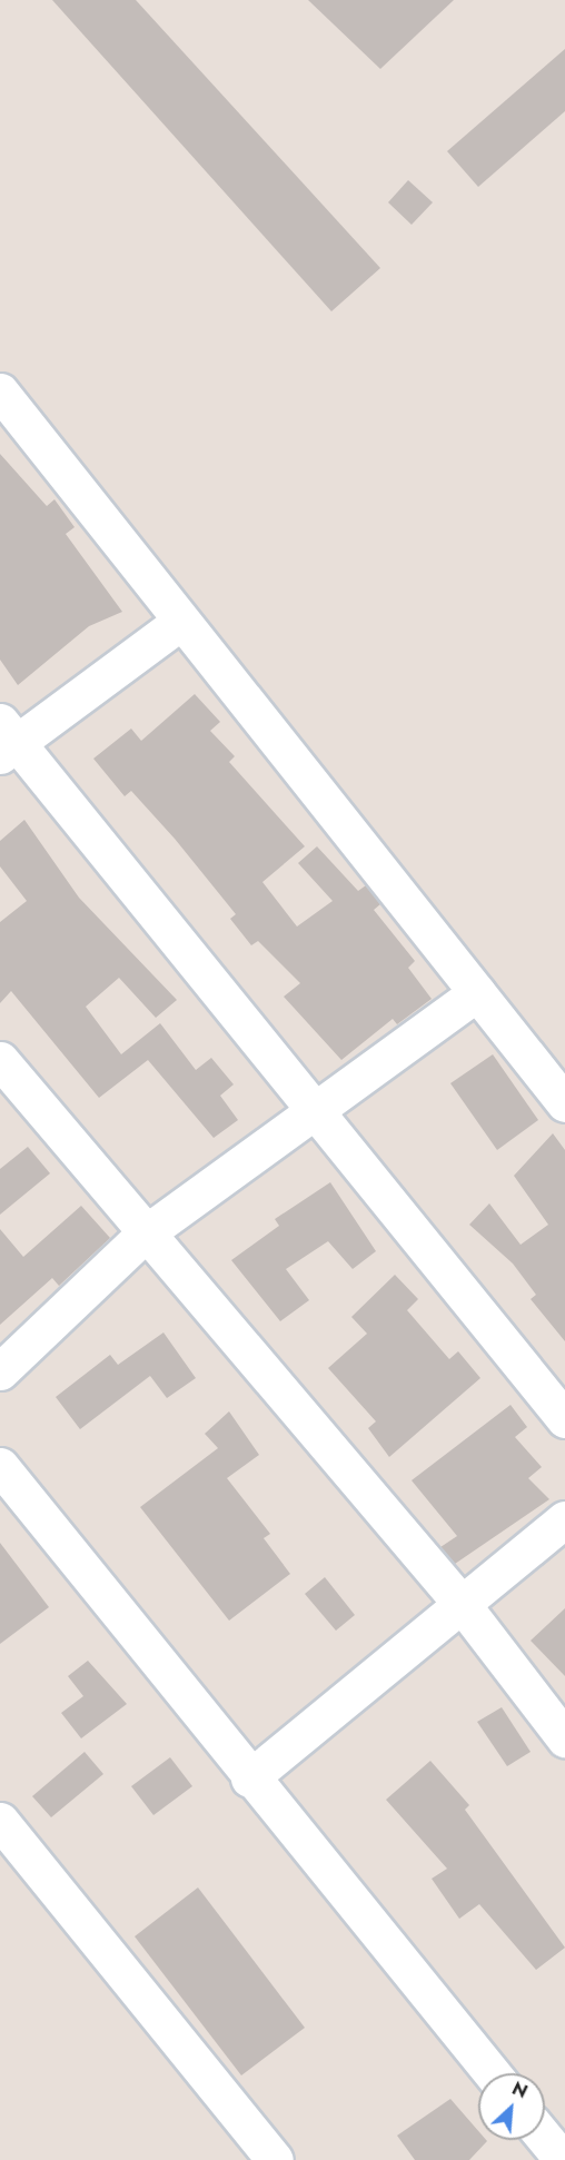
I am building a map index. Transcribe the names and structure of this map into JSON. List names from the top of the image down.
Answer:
{
  "north": "top right"
}
